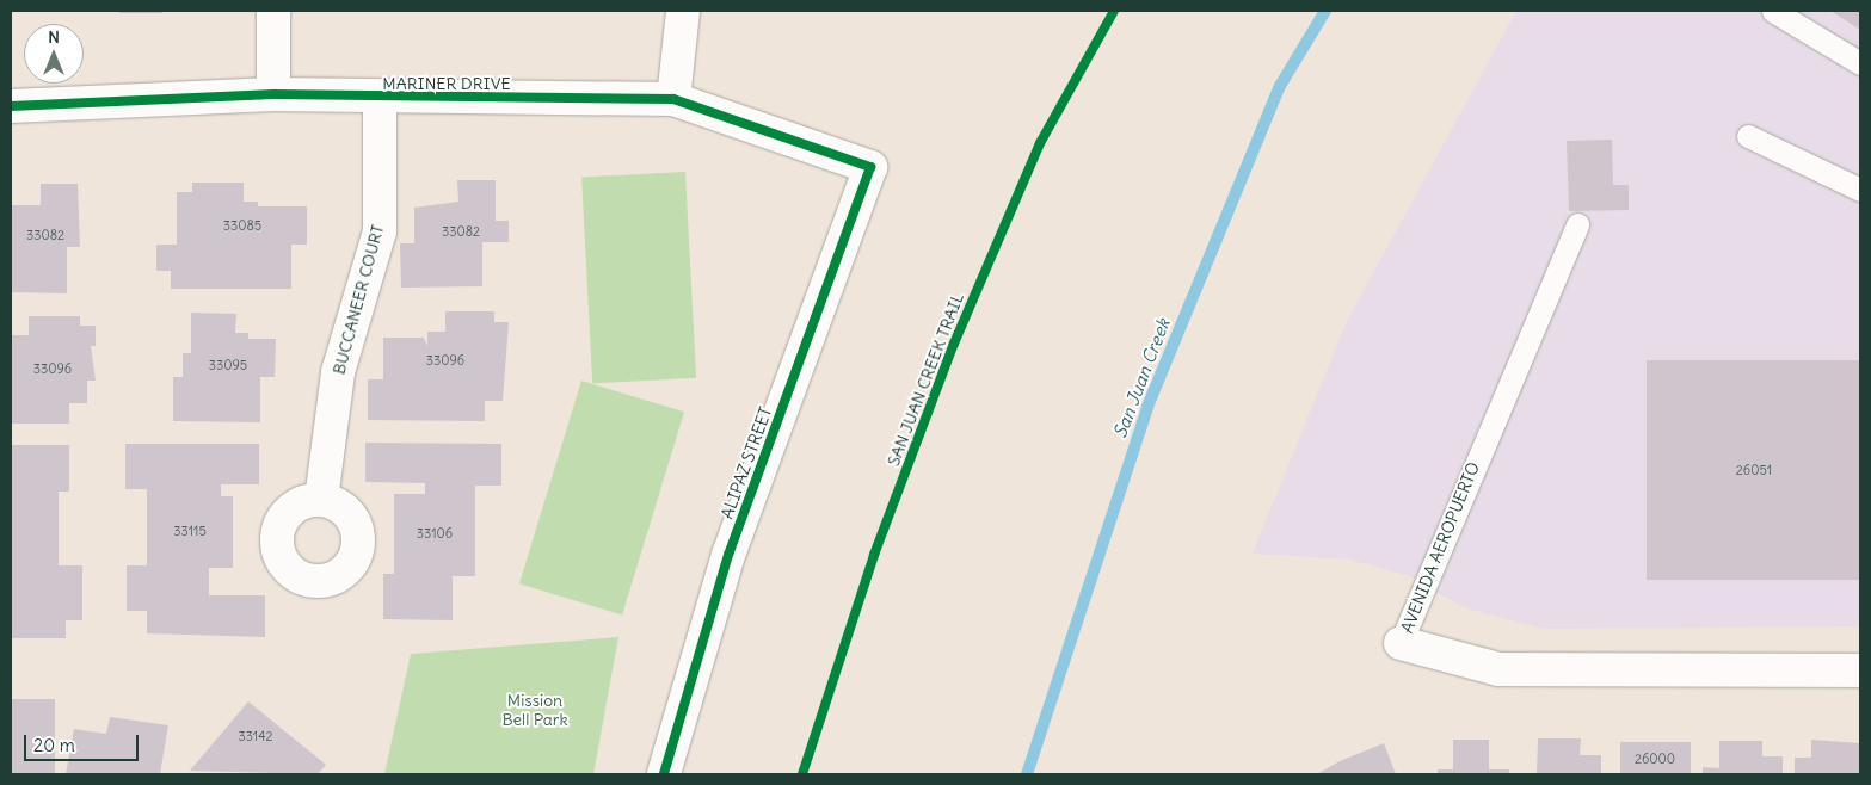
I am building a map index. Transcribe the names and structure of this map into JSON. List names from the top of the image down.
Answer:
{
  "streets": {
    "street": [
      "MARINER DRIVE",
      "BUCCANEER COURT",
      "ALIPAZ STREET",
      "AVENIDA AEROPUERTO"
    ],
    "cycle path": ["SAN JUAN CREEK TRAIL"]
  },
  "crossings": [
    ["MARINER DRIVE", "BUCCANEER COURT"],
    ["MARINER DRIVE", "ALIPAZ STREET"]
  ],
  "water": ["San Juan Creek"],
  "parks": ["Mission Bell Park"],
  "house_numbers": [
    "33085",
    "33082",
    "33082",
    "33096",
    "33095",
    "33096",
    "26051",
    "33115",
    "33106",
    "33142",
    "26000"
  ],
  "scale_bar": "20 m",
  "north": "top"
}
